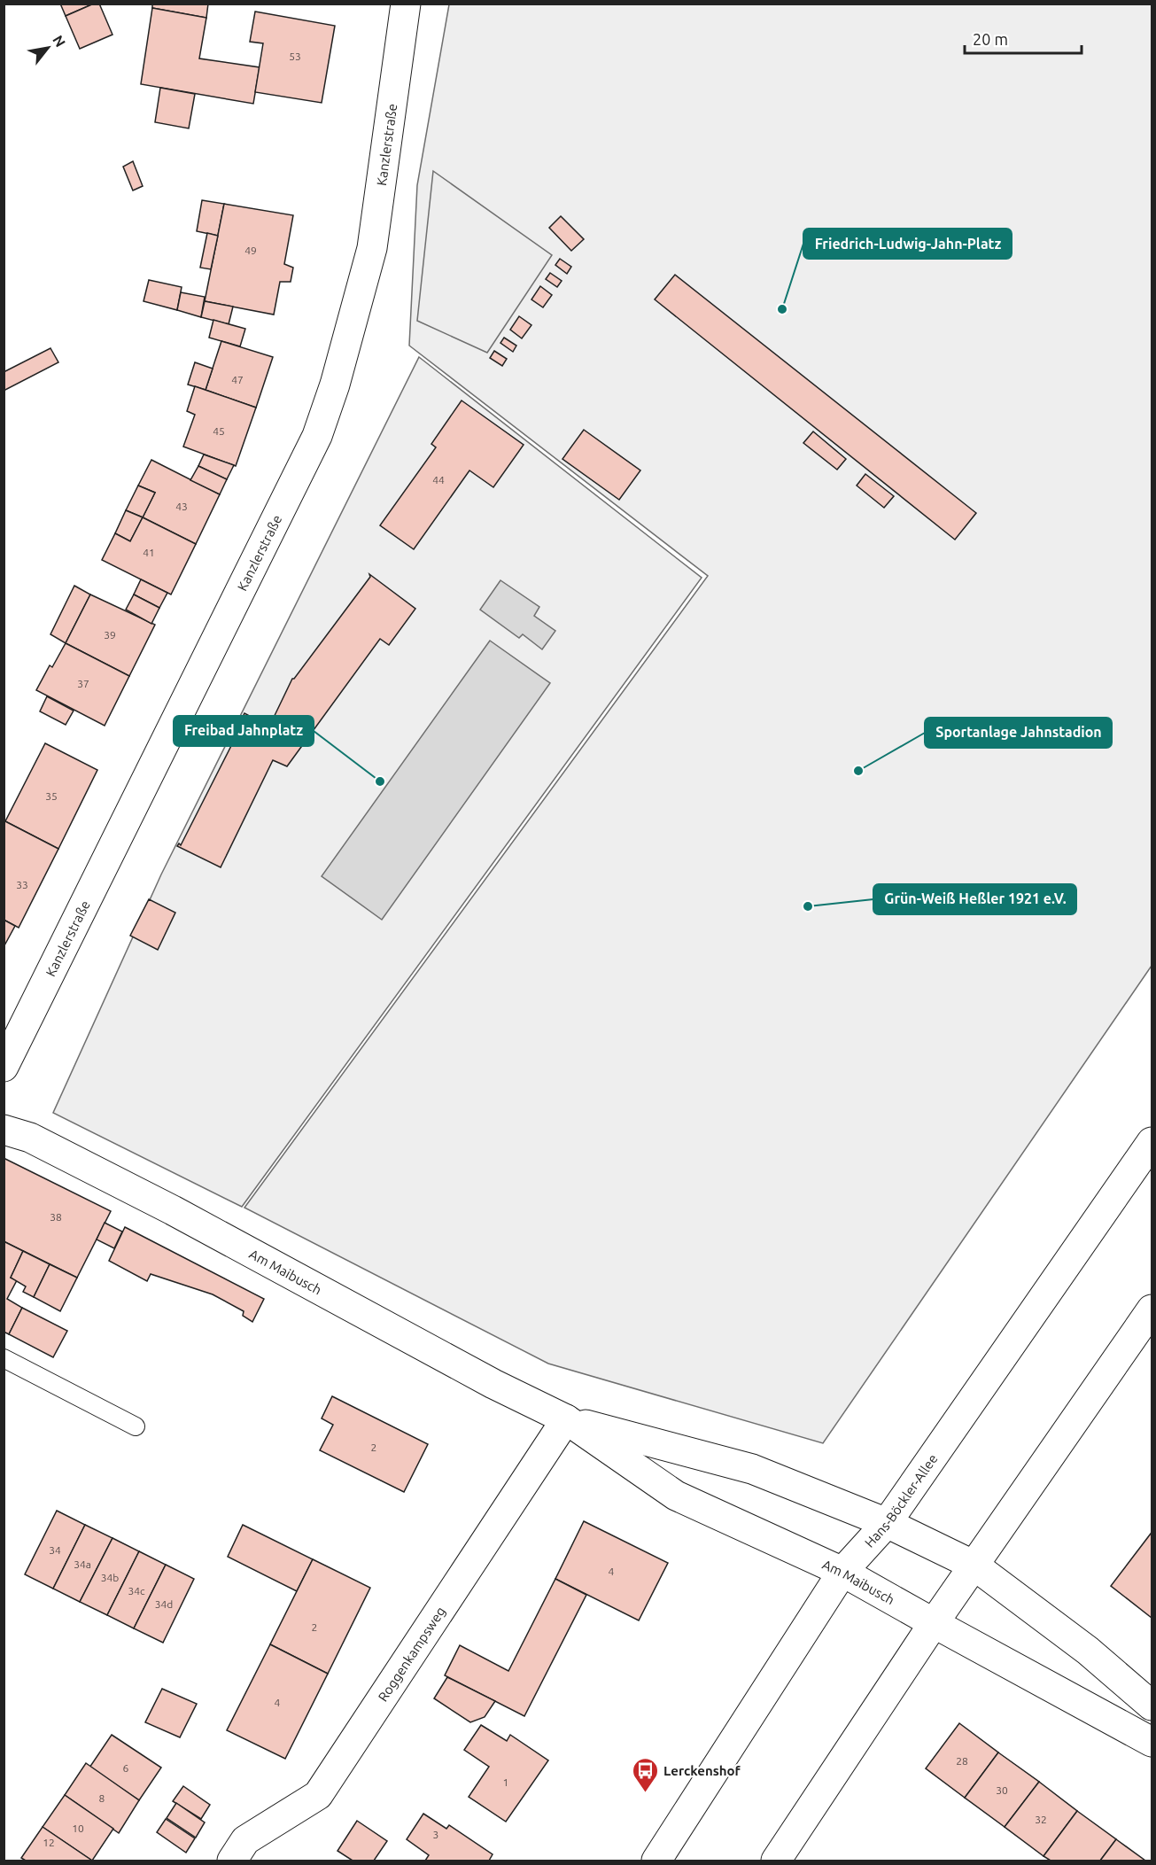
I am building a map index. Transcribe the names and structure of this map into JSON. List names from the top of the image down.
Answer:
{
  "streets": {
    "street": [
      "Kanzlerstraße",
      "Am Maibusch",
      "Hans-Böckler-Allee",
      "Roggenkampsweg"
    ]
  },
  "crossings": [
    ["Am Maibusch", "Hans-Böckler-Allee"],
    ["Am Maibusch", "Roggenkampsweg"]
  ],
  "places": {
    "other": [
      "Friedrich-Ludwig-Jahn-Platz",
      "Sportanlage Jahnstadion",
      "Freibad Jahnplatz",
      "Grün-Weiß Heßler 1921 e.V."
    ],
    "bus stop": ["Lerckenshof"]
  },
  "house_numbers": [
    "53",
    "49",
    "47",
    "45",
    "44",
    "43",
    "41",
    "39",
    "37",
    "35",
    "33",
    "38",
    "2",
    "34",
    "34a",
    "4",
    "34b",
    "34c",
    "34d",
    "2",
    "4",
    "28",
    "6",
    "1",
    "30",
    "8",
    "32",
    "10",
    "3",
    "12"
  ],
  "scale_bar": "20 m",
  "north": "top right"
}
